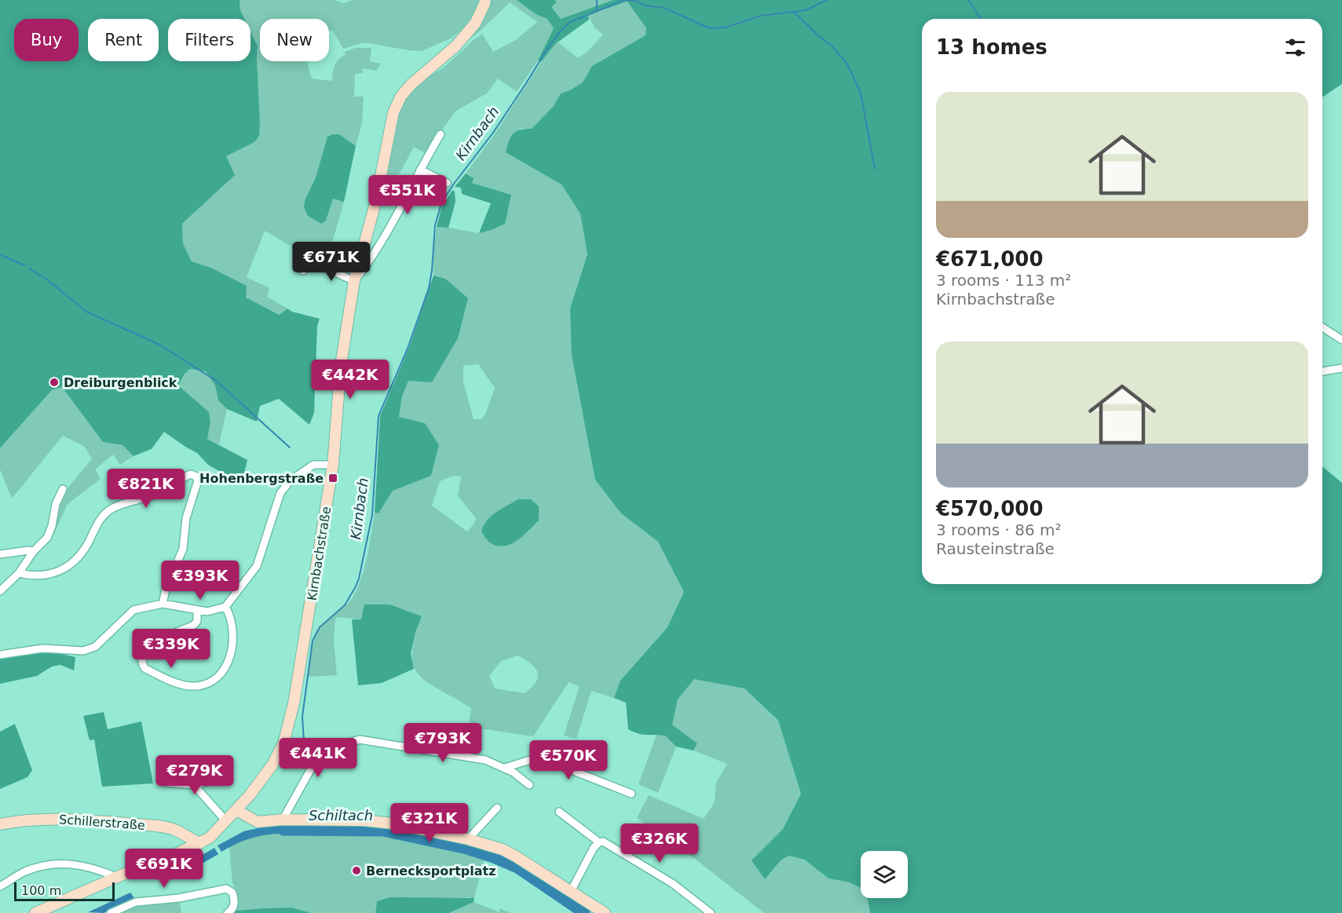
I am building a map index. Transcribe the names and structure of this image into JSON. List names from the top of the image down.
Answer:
{
  "streets": {
    "main road": ["Kirnbachstraße", "Schillerstraße"]
  },
  "crossings": [
    ["Kirnbachstraße", "Schillerstraße"]
  ],
  "water": ["Kirnbach", "Schiltach"],
  "places": {
    "other": ["Dreiburgenblick", "Bernecksportplatz"],
    "transit": ["Hohenbergstraße"]
  },
  "scale_bar": "100 m",
  "page": {
    "chip": [
      "Buy",
      "Rent",
      "Filters",
      "New"
    ],
    "heading": "13 homes",
    "list": [
      {
        "name": "€671,000",
        "note": "3 rooms · 113 m² · Kirnbachstraße"
      },
      {
        "name": "€570,000",
        "note": "3 rooms · 86 m² · Rausteinstraße"
      }
    ],
    "price": [
      "€551K",
      "€671K",
      "€442K",
      "€821K",
      "€393K",
      "€339K",
      "€793K",
      "€441K",
      "€570K",
      "€279K",
      "€321K",
      "€326K",
      "€691K"
    ],
    "scale": "100 m"
  }
}
